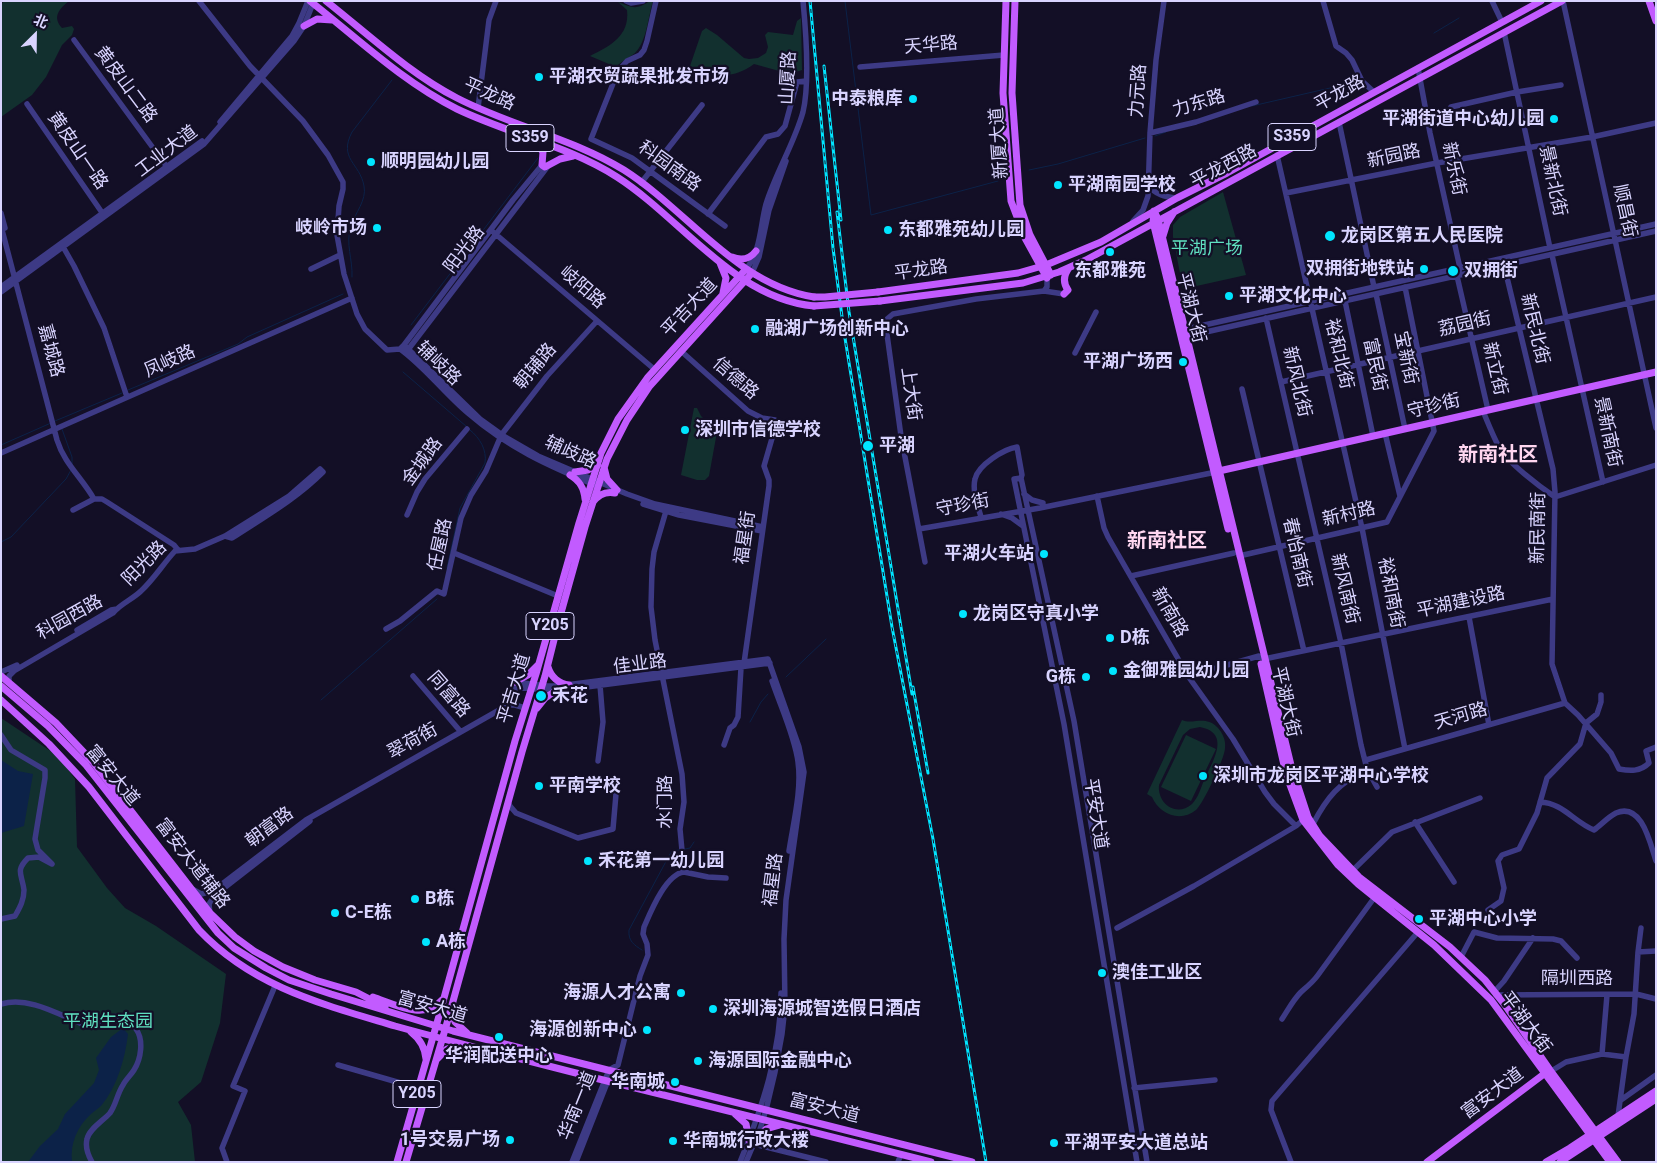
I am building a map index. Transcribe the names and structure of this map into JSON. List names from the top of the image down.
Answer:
{
  "streets": {
    "main road": [
      "平龙路",
      "S359",
      "新厦大道",
      "平龙西路",
      "平吉大道",
      "平湖大街",
      "守珍街",
      "Y205",
      "富安大道",
      "富安大道辅路"
    ],
    "street": [
      "天华路",
      "山厦路",
      "黄皮山二路",
      "力元路",
      "力东路",
      "黄皮山一路",
      "工业大道",
      "新园路",
      "科园南路",
      "新乐街",
      "景新北街",
      "顺昌街",
      "阳光路",
      "岐阳路",
      "荔园街",
      "新民北街",
      "嘉城路",
      "裕和北街",
      "宝新街",
      "凤岐路",
      "辅岐路",
      "富民街",
      "朝辅路",
      "新立街",
      "信德路",
      "新风北街",
      "上大街",
      "景新南街",
      "辅歧路",
      "金城路",
      "新村路",
      "新民南街",
      "福星街",
      "任屋路",
      "春怡南街",
      "新风南街",
      "裕和南街",
      "平湖建设路",
      "新南路",
      "科园西路",
      "佳业路",
      "同富路",
      "天河路",
      "翠荷街",
      "水门路",
      "平安大道",
      "朝富路",
      "福星路",
      "隔圳西路",
      "华南一道"
    ]
  },
  "crossings": [
    ["天华路", "新厦大道"],
    ["山厦路", "平龙路"],
    ["山厦路", "平吉大道"],
    ["黄皮山二路", "工业大道"],
    ["力元路", "平龙路"],
    ["力元路", "力东路"],
    ["平龙路", "新厦大道"],
    ["平龙路", "工业大道"],
    ["平龙路", "平龙西路"],
    ["平龙路", "新乐街"],
    ["平龙路", "平吉大道"],
    ["平龙路", "平湖大街"],
    ["黄皮山一路", "工业大道"],
    ["工业大道", "嘉城路"],
    ["工业大道", "辅岐路"],
    ["新园路", "新乐街"],
    ["新园路", "景新北街"],
    ["新园路", "顺昌街"],
    ["新园路", "裕和北街"],
    ["平龙西路", "新乐街"],
    ["平龙西路", "景新北街"],
    ["平龙西路", "顺昌街"],
    ["平龙西路", "平湖大街"],
    ["平龙西路", "裕和北街"],
    ["顺昌街", "荔园街"],
    ["顺昌街", "守珍街"],
    ["阳光路", "岐阳路"],
    ["阳光路", "辅岐路"],
    ["阳光路", "辅歧路"],
    ["阳光路", "科园西路"],
    ["岐阳路", "平吉大道"],
    ["岐阳路", "朝辅路"],
    ["平吉大道", "信德路"],
    ["平吉大道", "辅歧路"],
    ["平吉大道", "佳业路"],
    ["平吉大道", "富安大道"],
    ["平湖大街", "守珍街"],
    ["平湖大街", "新村路"],
    ["平湖大街", "平湖建设路"],
    ["平湖大街", "富安大道"],
    ["平湖大街", "隔圳西路"],
    ["荔园街", "新民北街"],
    ["荔园街", "裕和北街"],
    ["荔园街", "宝新街"],
    ["荔园街", "富民街"],
    ["荔园街", "新立街"],
    ["荔园街", "新风北街"],
    ["新民北街", "守珍街"],
    ["新民北街", "新民南街"],
    ["嘉城路", "凤岐路"],
    ["裕和北街", "守珍街"],
    ["裕和北街", "裕和南街"],
    ["宝新街", "守珍街"],
    ["凤岐路", "辅岐路"],
    ["辅岐路", "辅歧路"],
    ["富民街", "守珍街"],
    ["朝辅路", "辅歧路"],
    ["朝辅路", "任屋路"],
    ["新立街", "守珍街"],
    ["新立街", "新民南街"],
    ["信德路", "福星街"],
    ["新风北街", "守珍街"],
    ["新风北街", "新风南街"],
    ["上大街", "守珍街"],
    ["守珍街", "景新南街"],
    ["守珍街", "新村路"],
    ["守珍街", "新民南街"],
    ["守珍街", "春怡南街"],
    ["守珍街", "新风南街"],
    ["守珍街", "裕和南街"],
    ["守珍街", "新南路"],
    ["守珍街", "平安大道"],
    ["辅歧路", "任屋路"],
    ["新村路", "春怡南街"],
    ["新村路", "新风南街"],
    ["新村路", "裕和南街"],
    ["新村路", "新南路"],
    ["新民南街", "平湖建设路"],
    ["新民南街", "天河路"],
    ["福星街", "佳业路"],
    ["春怡南街", "平湖建设路"],
    ["新风南街", "平湖建设路"],
    ["新风南街", "天河路"],
    ["裕和南街", "平湖建设路"],
    ["裕和南街", "天河路"],
    ["平湖建设路", "新南路"],
    ["科园西路", "富安大道辅路"],
    ["佳业路", "水门路"],
    ["佳业路", "福星路"],
    ["同富路", "翠荷街"],
    ["翠荷街", "朝富路"],
    ["富安大道", "富安大道辅路"],
    ["富安大道", "福星路"],
    ["富安大道", "华南一道"],
    ["朝富路", "富安大道辅路"]
  ],
  "districts": ["新南社区", "新南社区"],
  "parks": ["平湖广场", "平湖生态园"],
  "places": [
    "平湖农贸蔬果批发市场",
    "中泰粮库",
    "平湖街道中心幼儿园",
    "顺明园幼儿园",
    "平湖南园学校",
    "岐岭市场",
    "东都雅苑幼儿园",
    "龙岗区第五人民医院",
    "东都雅苑",
    "双拥街地铁站",
    "双拥街",
    "平湖文化中心",
    "融湖广场创新中心",
    "平湖广场西",
    "深圳市信德学校",
    "平湖",
    "平湖火车站",
    "龙岗区守真小学",
    "D栋",
    "金御雅园幼儿园",
    "G栋",
    "禾花",
    "深圳市龙岗区平湖中心学校",
    "平南学校",
    "禾花第一幼儿园",
    "B栋",
    "C-E栋",
    "平湖中心小学",
    "A栋",
    "澳佳工业区",
    "海源人才公寓",
    "深圳海源城智选假日酒店",
    "海源创新中心",
    "华润配送中心",
    "海源国际金融中心",
    "华南城",
    "1号交易广场",
    "华南城行政大楼",
    "平湖平安大道总站"
  ],
  "north": "top right"
}
